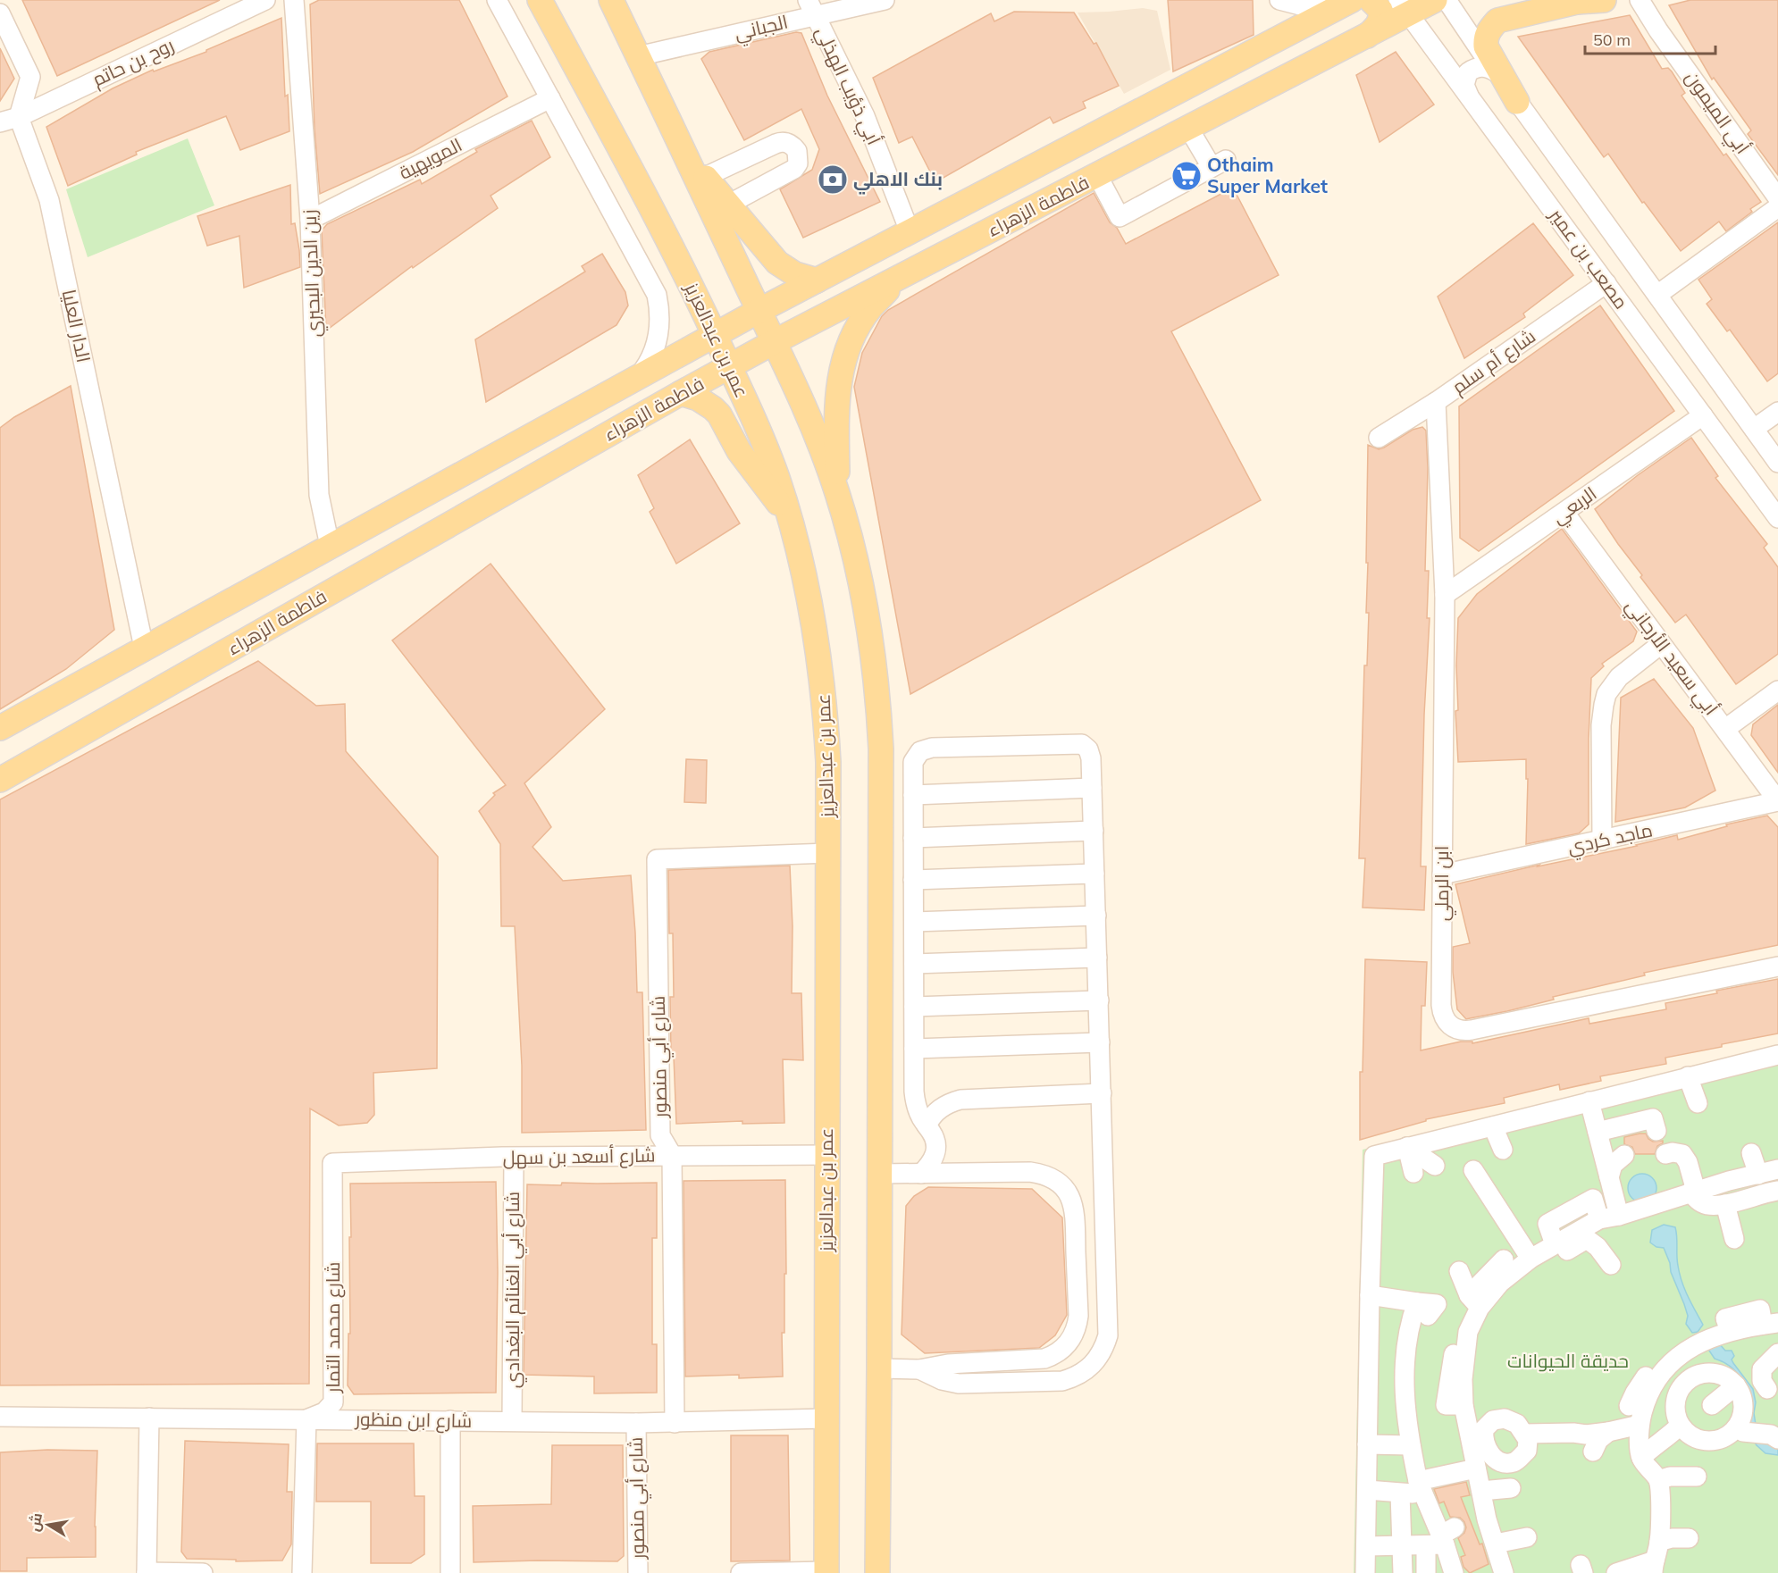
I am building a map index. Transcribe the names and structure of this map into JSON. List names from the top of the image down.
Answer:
{
  "streets": {
    "main road": ["فاطمة الزهراء", "عمر بن عبدالعزيز"],
    "street": [
      "الجباني",
      "روح بن حاتم",
      "أبي ذؤيب الهذلي",
      "أبي الميمون",
      "المويهية",
      "مصعب بن عمير",
      "زين الدين البحيري",
      "الدار العليا",
      "شارع أم سلم",
      "الربعي",
      "أبي سعيد الأرجاني",
      "ماجد كردي",
      "ابن الرملي",
      "شارع أبي منصور",
      "شارع أسعد بن سهل",
      "شارع أبي الغنائم البغدادي",
      "شارع محمد التمار",
      "شارع ابن منظور"
    ]
  },
  "crossings": [
    ["الجباني", "أبي ذؤيب الهذلي"],
    ["روح بن حاتم", "الدار العليا"],
    ["المويهية", "زين الدين البحيري"],
    ["المويهية", "عمر بن عبدالعزيز"],
    ["فاطمة الزهراء", "مصعب بن عمير"],
    ["فاطمة الزهراء", "عمر بن عبدالعزيز"],
    ["مصعب بن عمير", "شارع أم سلم"],
    ["مصعب بن عمير", "الربعي"],
    ["عمر بن عبدالعزيز", "شارع أبي منصور"],
    ["عمر بن عبدالعزيز", "شارع أسعد بن سهل"],
    ["عمر بن عبدالعزيز", "شارع ابن منظور"],
    ["شارع أم سلم", "ابن الرملي"],
    ["الربعي", "أبي سعيد الأرجاني"],
    ["الربعي", "ابن الرملي"],
    ["أبي سعيد الأرجاني", "ماجد كردي"],
    ["ماجد كردي", "ابن الرملي"],
    ["شارع أبي منصور", "شارع أسعد بن سهل"],
    ["شارع أبي منصور", "شارع ابن منظور"],
    ["شارع أسعد بن سهل", "شارع أبي الغنائم البغدادي"],
    ["شارع أسعد بن سهل", "شارع محمد التمار"],
    ["شارع أبي الغنائم البغدادي", "شارع ابن منظور"],
    ["شارع محمد التمار", "شارع ابن منظور"]
  ],
  "parks": ["حديقة الحيوانات"],
  "places": {
    "supermarket": ["Othaim Super Market"],
    "bank": ["بنك الاهلي"]
  },
  "scale_bar": "50 m",
  "north": "left"
}
